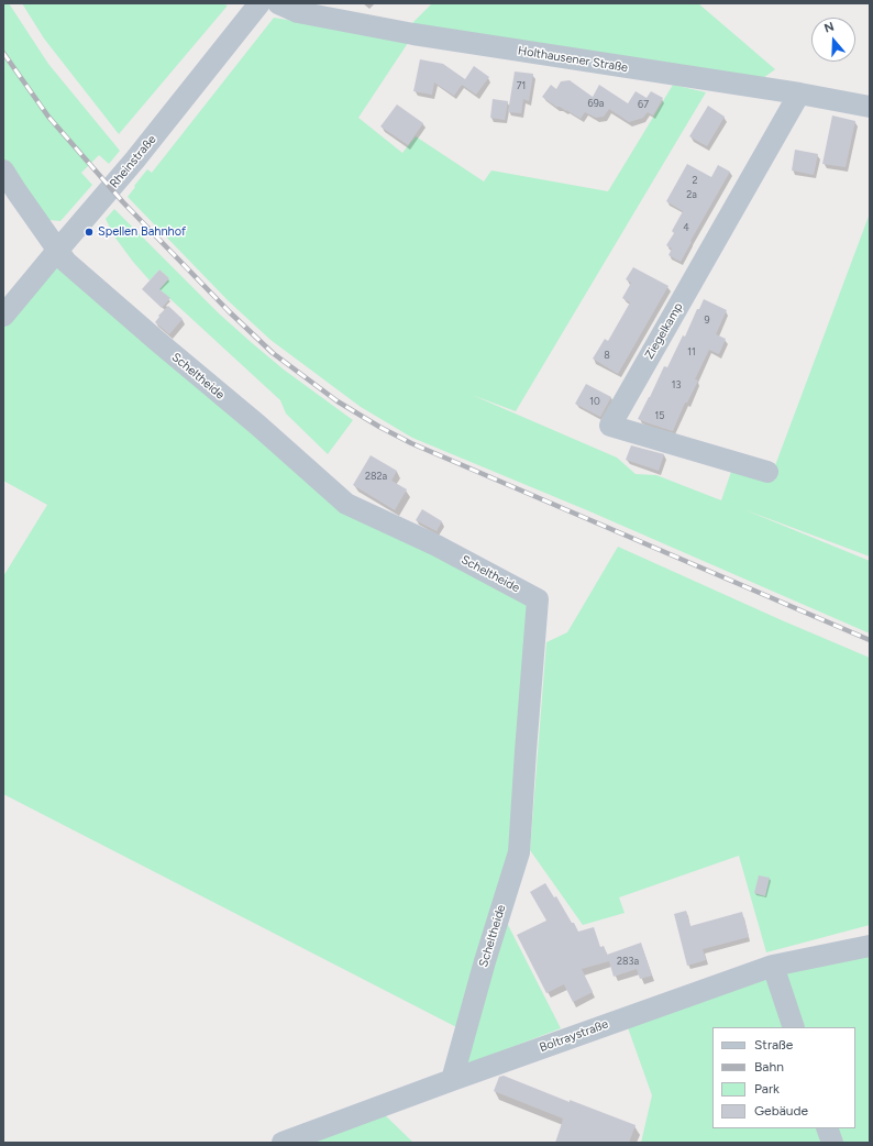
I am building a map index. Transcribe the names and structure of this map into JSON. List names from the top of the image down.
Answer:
{
  "streets": {
    "street": [
      "Holthausener Straße",
      "Rheinstraße",
      "Ziegelkamp",
      "Scheltheide",
      "Boltraystraße"
    ]
  },
  "crossings": [
    ["Holthausener Straße", "Ziegelkamp"],
    ["Rheinstraße", "Scheltheide"],
    ["Scheltheide", "Boltraystraße"]
  ],
  "places": ["Spellen Bahnhof"],
  "house_numbers": [
    "71",
    "69a",
    "67",
    "2",
    "2a",
    "4",
    "9",
    "11",
    "8",
    "13",
    "10",
    "15",
    "282a",
    "283a"
  ],
  "legend": [
    "Straße",
    "Bahn",
    "Park",
    "Gebäude"
  ],
  "north": "top"
}
